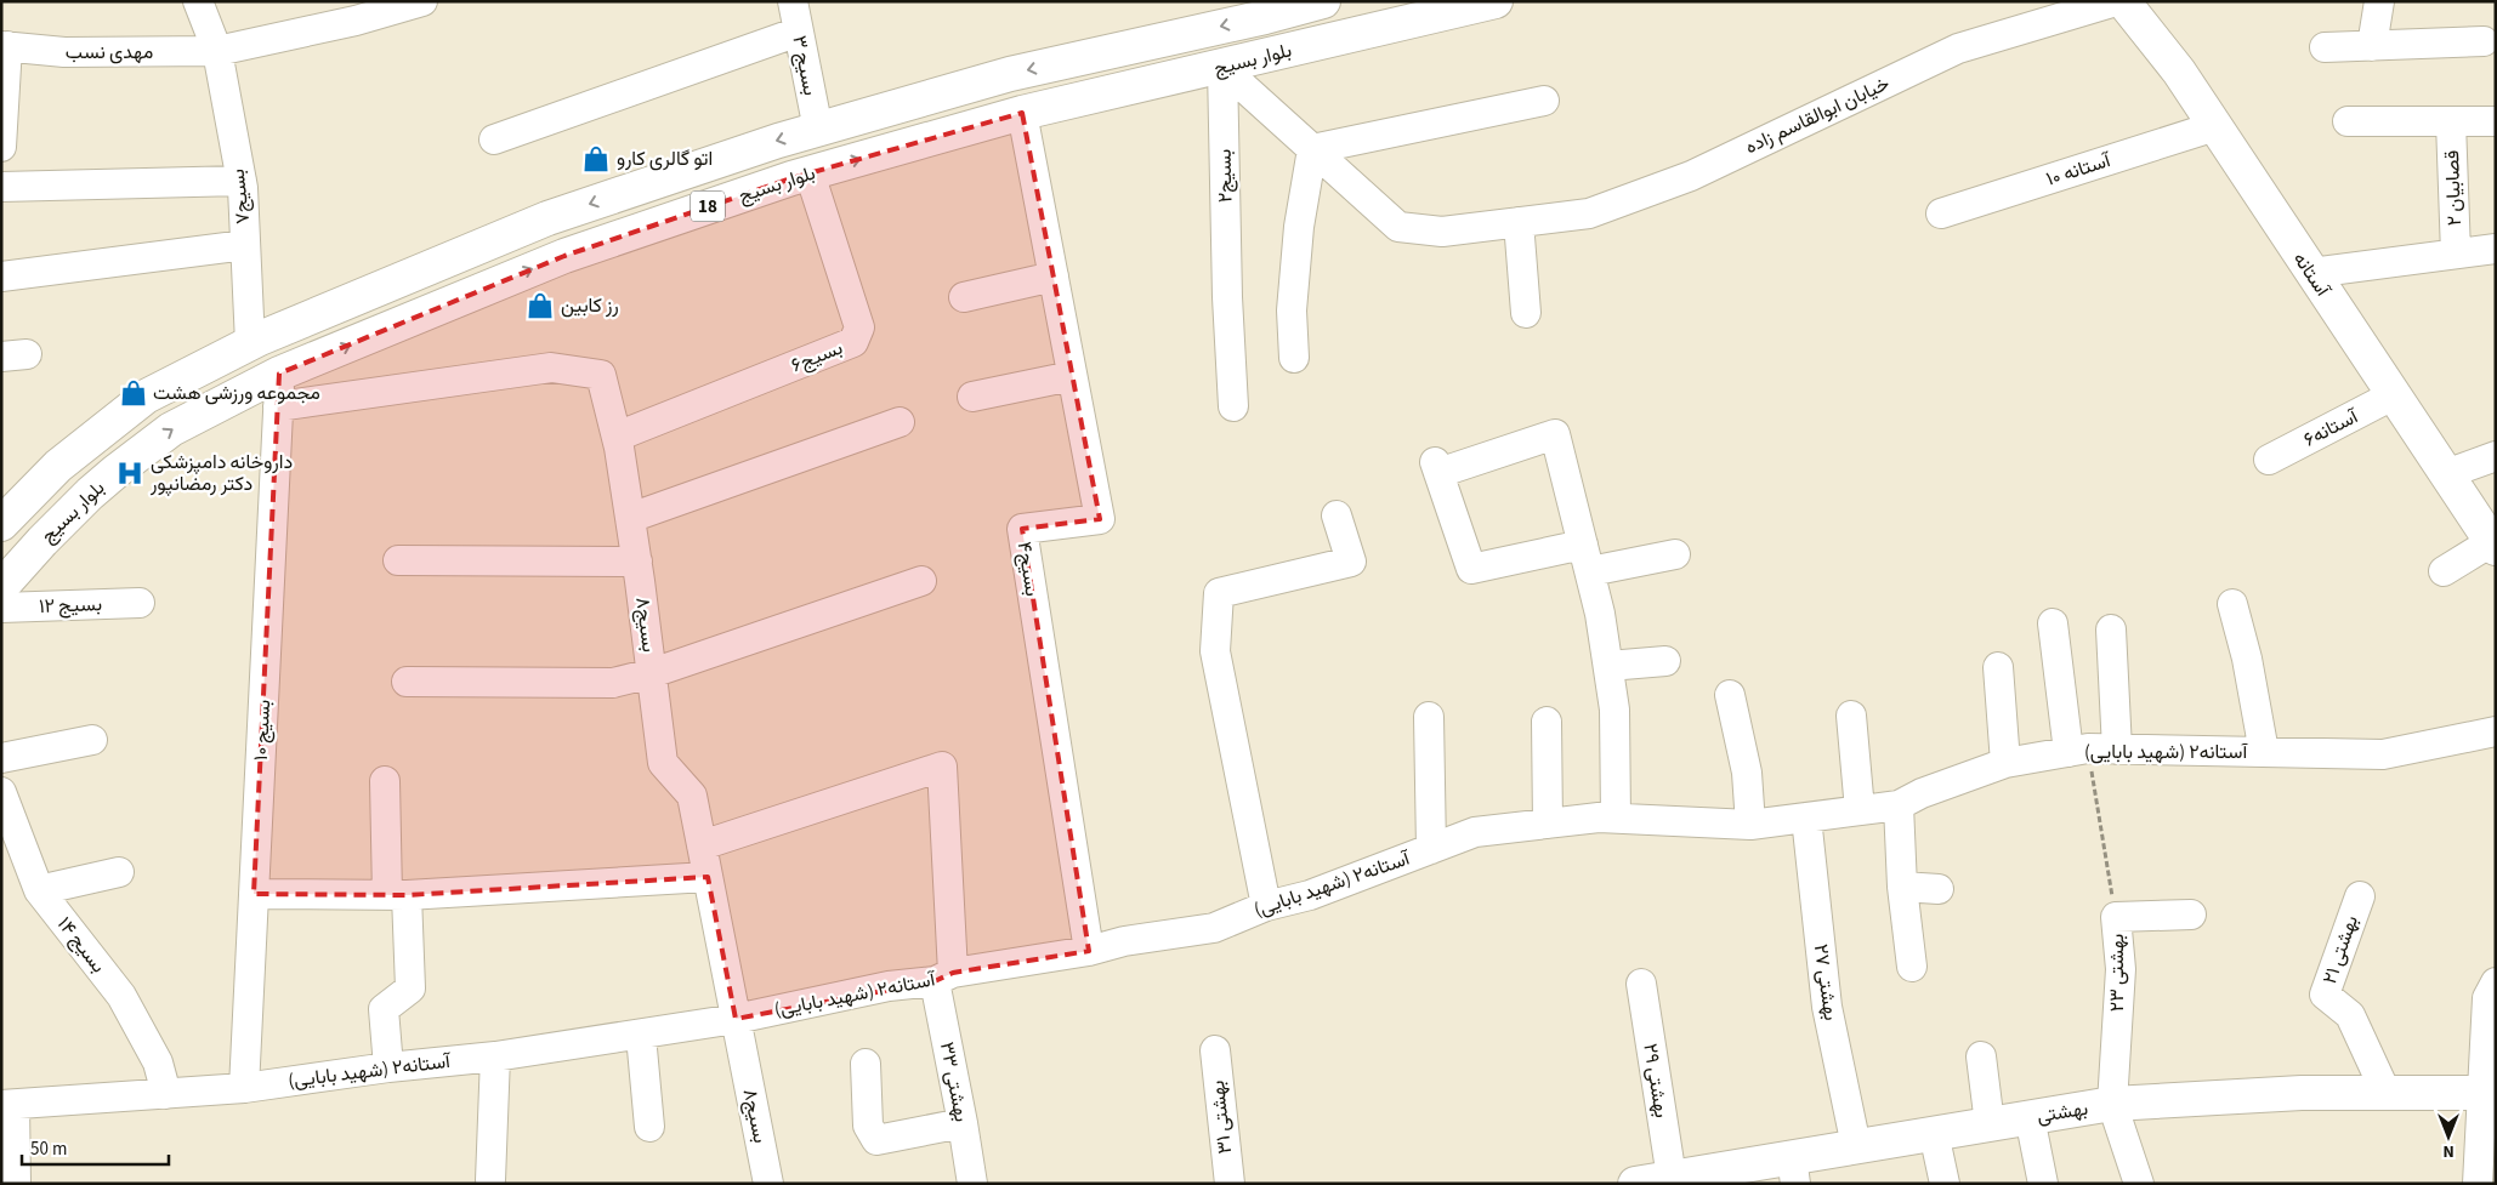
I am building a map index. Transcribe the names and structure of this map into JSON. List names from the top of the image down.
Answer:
{
  "streets": {
    "main road": [
      "بلوار بسیج",
      "18",
      "آستانه",
      "بهشتی"
    ],
    "street": [
      "مهدی نسب",
      "بسیج ۳",
      "خیابان ابوالقاسم زاده",
      "آستانه ۱۰",
      "بسیج۲",
      "قصابیان ۲",
      "بسیج۷",
      "بسیج۶",
      "آستانه۶",
      "بسیج۴",
      "بسیج ۱۲",
      "بسیج۸",
      "بسیج ۱۰",
      "آستانه۲ (شهید بابایی)",
      "بسیج ۱۴",
      "بهشتی ۲۱",
      "بهشتی ۲۳",
      "بهشتی ۲۷",
      "بهشتی ۲۹",
      "بهشتی ۳۳",
      "بهشتی ۳۱"
    ]
  },
  "crossings": [
    ["مهدی نسب", "بسیج۷"],
    ["بلوار بسیج", "بسیج ۳"],
    ["بلوار بسیج", "بسیج۲"],
    ["بلوار بسیج", "بسیج۷"],
    ["بلوار بسیج", "بسیج۶"],
    ["بلوار بسیج", "بسیج۴"],
    ["بلوار بسیج", "بسیج۸"],
    ["بلوار بسیج", "بسیج ۱۰"],
    ["آستانه ۱۰", "آستانه"],
    ["آستانه", "آستانه۶"],
    ["بسیج۶", "بسیج۸"],
    ["بسیج۴", "آستانه۲ (شهید بابایی)"],
    ["بسیج۸", "بسیج ۱۰"],
    ["بسیج۸", "آستانه۲ (شهید بابایی)"],
    ["بسیج۸", "بهشتی ۳۳"],
    ["بسیج ۱۰", "آستانه۲ (شهید بابایی)"],
    ["آستانه۲ (شهید بابایی)", "بسیج ۱۴"],
    ["آستانه۲ (شهید بابایی)", "بهشتی ۲۷"],
    ["آستانه۲ (شهید بابایی)", "بهشتی ۳۳"],
    ["بهشتی ۲۱", "بهشتی"],
    ["بهشتی ۲۳", "بهشتی"],
    ["بهشتی ۲۷", "بهشتی"],
    ["بهشتی ۲۹", "بهشتی"]
  ],
  "places": {
    "shop": ["اتو گالری کارو", "رز کابین", "مجموعه ورزشی هشت"],
    "hospital": ["داروخانه دامپزشکی دکتر رمضانپور"]
  },
  "scale_bar": "50 m",
  "north": "bottom"
}
